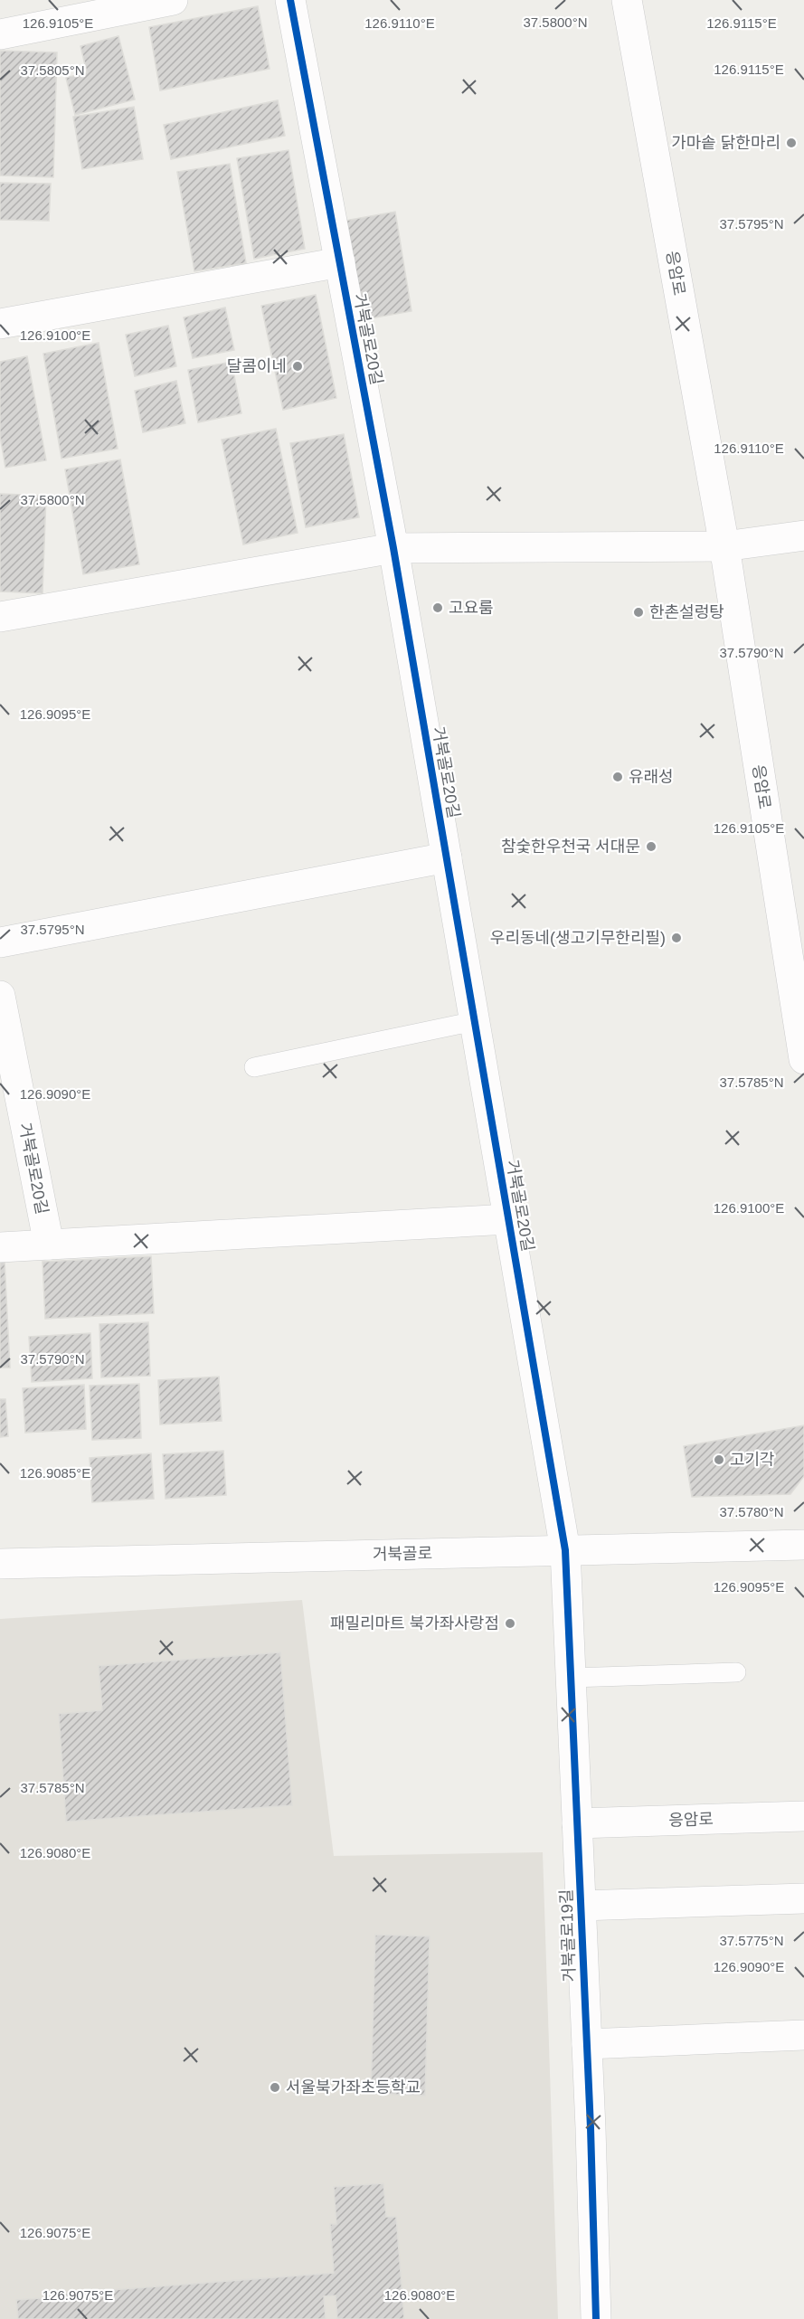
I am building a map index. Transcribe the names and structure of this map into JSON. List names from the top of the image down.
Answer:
{
  "streets": {
    "street": [
      "응암로",
      "거북골로20길",
      "거북골로",
      "거북골로19길"
    ]
  },
  "crossings": [
    ["응암로", "거북골로19길"],
    ["거북골로20길", "거북골로"],
    ["거북골로20길", "거북골로19길"],
    ["거북골로", "거북골로19길"]
  ],
  "places": [
    "가마솥 닭한마리",
    "달콤이네",
    "고요룸",
    "한촌설렁탕",
    "유래성",
    "참숯한우천국 서대문",
    "우리동네(생고기무한리필)",
    "고기각",
    "패밀리마트 북가좌사랑점",
    "서울북가좌초등학교"
  ],
  "coordinates": [
    "37.5800°N",
    "126.9105°E",
    "126.9110°E",
    "126.9115°E",
    "37.5805°N",
    "37.5795°N",
    "126.9100°E",
    "37.5790°N",
    "126.9095°E",
    "37.5785°N",
    "126.9090°E",
    "126.9085°E",
    "37.5780°N",
    "126.9080°E",
    "37.5775°N",
    "126.9075°E"
  ]
}
